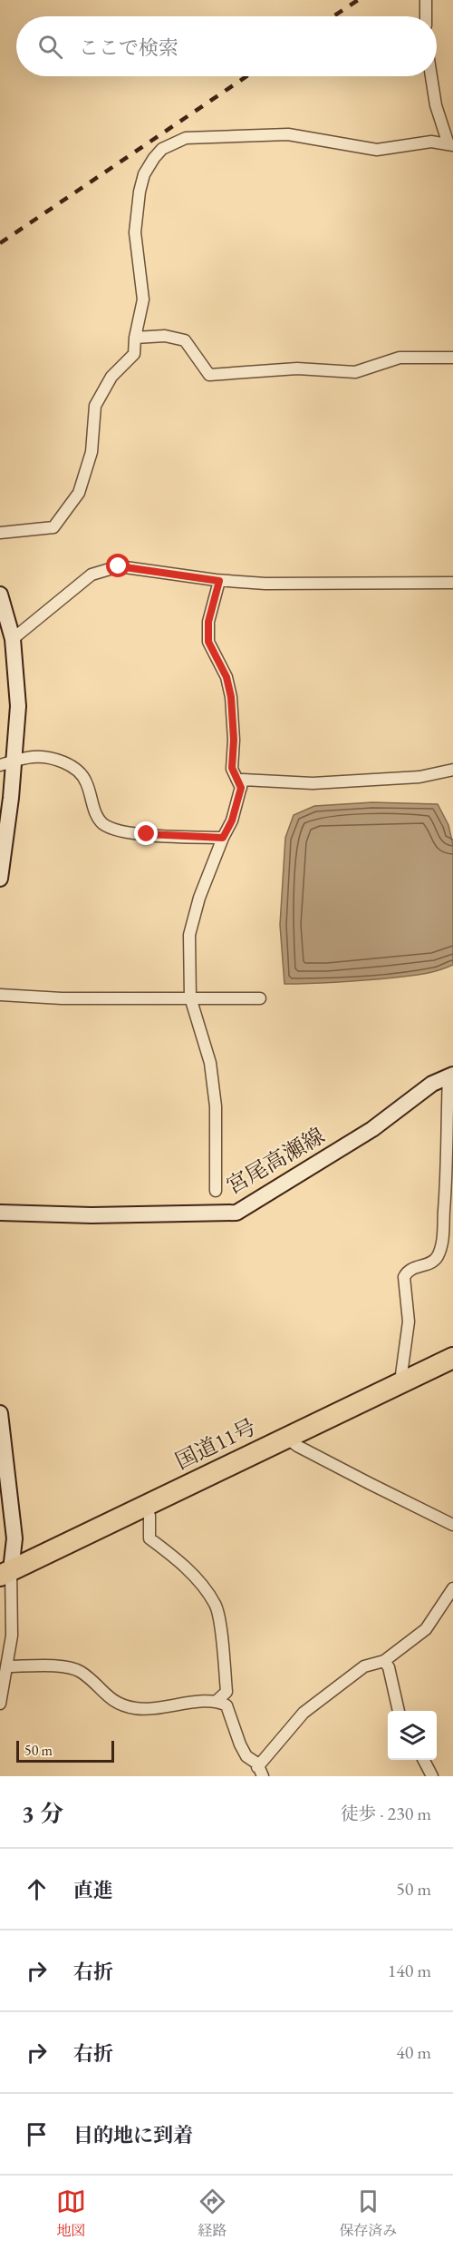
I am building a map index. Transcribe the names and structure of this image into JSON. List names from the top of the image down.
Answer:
{
  "streets": {
    "highway": ["国道11号"],
    "main road": ["宮尾高瀬線"]
  },
  "scale_bar": "50 m",
  "page": {
    "search": "ここで検索",
    "scale": "50 m",
    "heading": ["3 分", "徒歩 · 230 m"],
    "list": [
      ["直進", "50 m"],
      ["右折", "140 m"],
      ["右折", "40 m"],
      "目的地に到着"
    ],
    "nav": ["地図", "経路", "保存済み"]
  }
}
